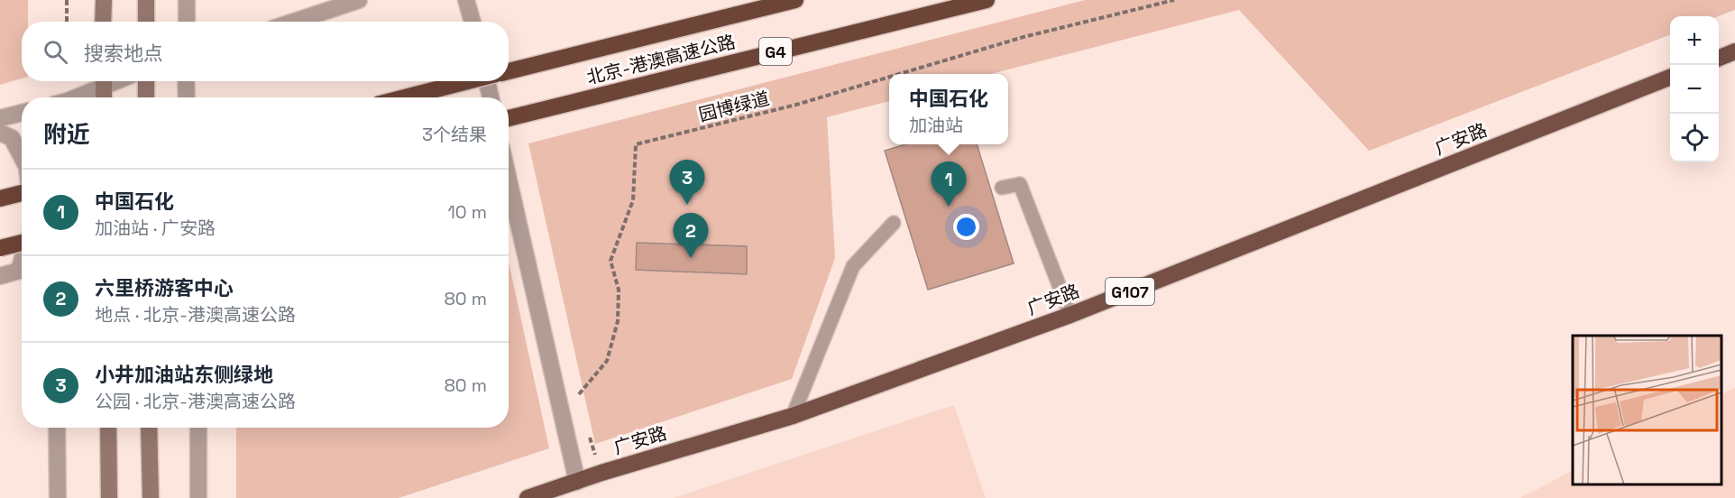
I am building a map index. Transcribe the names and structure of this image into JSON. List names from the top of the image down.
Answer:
{
  "streets": {
    "highway": [
      "G4",
      "北京-港澳高速公路",
      "广安路",
      "G107"
    ],
    "path": ["园博绿道"]
  },
  "page": {
    "map_buttons": ["+", "−"],
    "search": "搜索地点",
    "popup": ["中国石化", "加油站"],
    "heading": ["附近", "3个结果"],
    "pins": ["3", "1", "2"],
    "list": [
      {
        "mark": "1",
        "name": "中国石化",
        "note": "加油站 · 广安路",
        "value": "10 m"
      },
      {
        "mark": "2",
        "name": "六里桥游客中心",
        "note": "地点 · 北京-港澳高速公路",
        "value": "80 m"
      },
      {
        "mark": "3",
        "name": "小井加油站东侧绿地",
        "note": "公园 · 北京-港澳高速公路",
        "value": "80 m"
      }
    ]
  }
}
